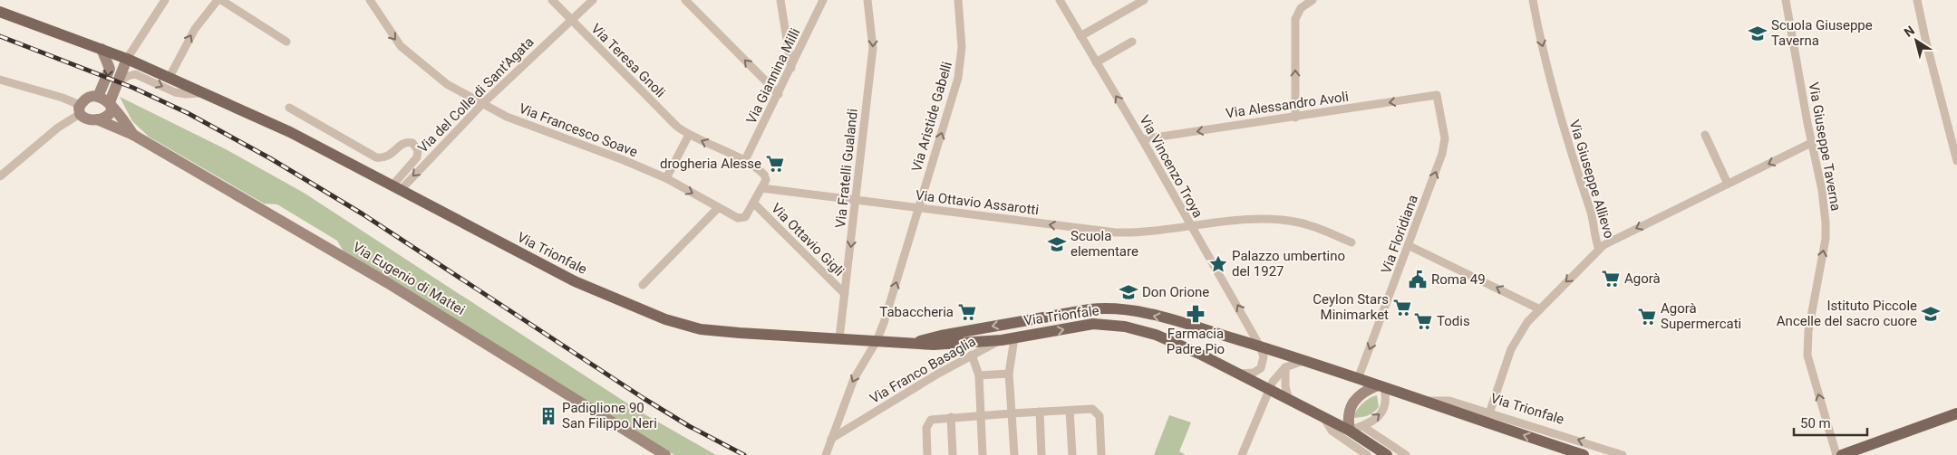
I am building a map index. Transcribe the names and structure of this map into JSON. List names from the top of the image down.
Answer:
{
  "streets": {
    "main road": ["Via Trionfale"],
    "street": [
      "Via Teresa Gnoli",
      "Via Giannina Milli",
      "Via del Colle di Sant'Agata",
      "Via Alessandro Avoli",
      "Via Aristide Gabelli",
      "Via Francesco Soave",
      "Via Giuseppe Taverna",
      "Via Vincenzo Troya",
      "Via Fratelli Gualandi",
      "Via Giuseppe Allievo",
      "Via Ottavio Assarotti",
      "Via Floridiana",
      "Via Ottavio Gigli",
      "Via Eugenio di Mattei",
      "Via Franco Basaglia"
    ]
  },
  "crossings": [
    ["Via Teresa Gnoli", "Via Giannina Milli"],
    ["Via Teresa Gnoli", "Via del Colle di Sant'Agata"],
    ["Via Teresa Gnoli", "Via Ottavio Assarotti"],
    ["Via del Colle di Sant'Agata", "Via Francesco Soave"],
    ["Via del Colle di Sant'Agata", "Via Trionfale"],
    ["Via Alessandro Avoli", "Via Vincenzo Troya"],
    ["Via Alessandro Avoli", "Via Floridiana"],
    ["Via Aristide Gabelli", "Via Ottavio Assarotti"],
    ["Via Aristide Gabelli", "Via Trionfale"],
    ["Via Aristide Gabelli", "Via Franco Basaglia"],
    ["Via Francesco Soave", "Via Ottavio Gigli"],
    ["Via Vincenzo Troya", "Via Ottavio Assarotti"],
    ["Via Vincenzo Troya", "Via Trionfale"],
    ["Via Fratelli Gualandi", "Via Ottavio Assarotti"],
    ["Via Fratelli Gualandi", "Via Ottavio Gigli"],
    ["Via Fratelli Gualandi", "Via Trionfale"],
    ["Via Giuseppe Allievo", "Via Trionfale"],
    ["Via Floridiana", "Via Trionfale"],
    ["Via Trionfale", "Via Franco Basaglia"]
  ],
  "one_way": [
    "Via del Colle di Sant'Agata",
    "Via Alessandro Avoli",
    "Via Francesco Soave",
    "Via Giuseppe Taverna",
    "Via Vincenzo Troya",
    "Via Fratelli Gualandi",
    "Via Giuseppe Allievo",
    "Via Ottavio Assarotti"
  ],
  "places": {
    "school or university": [
      "Scuola Giuseppe Taverna",
      "Scuola elementare",
      "Don Orione",
      "Istituto Piccole Ancelle del sacro cuore"
    ],
    "supermarket": [
      "drogheria Alesse",
      "Agorà",
      "Ceylon Stars Minimarket",
      "Tabaccheria",
      "Agorà Supermercati",
      "Todis"
    ],
    "place": ["Palazzo umbertino del 1927"],
    "public building": ["Roma 49"],
    "pharmacy": ["Farmacia Padre Pio"],
    "building": ["Padiglione 90 San Filippo Neri"]
  },
  "scale_bar": "50 m",
  "north": "top left"
}
